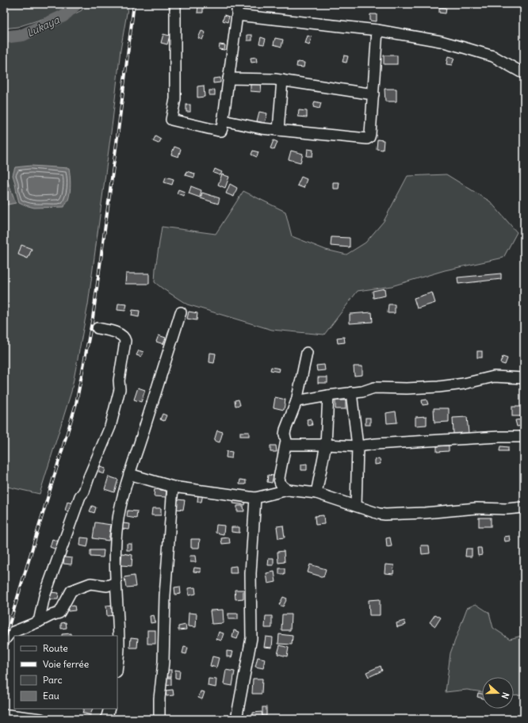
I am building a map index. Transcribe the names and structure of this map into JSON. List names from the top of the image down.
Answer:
{
  "water": ["Lukaya"],
  "legend": [
    "Route",
    "Voie ferrée",
    "Parc",
    "Eau"
  ],
  "north": "right"
}
